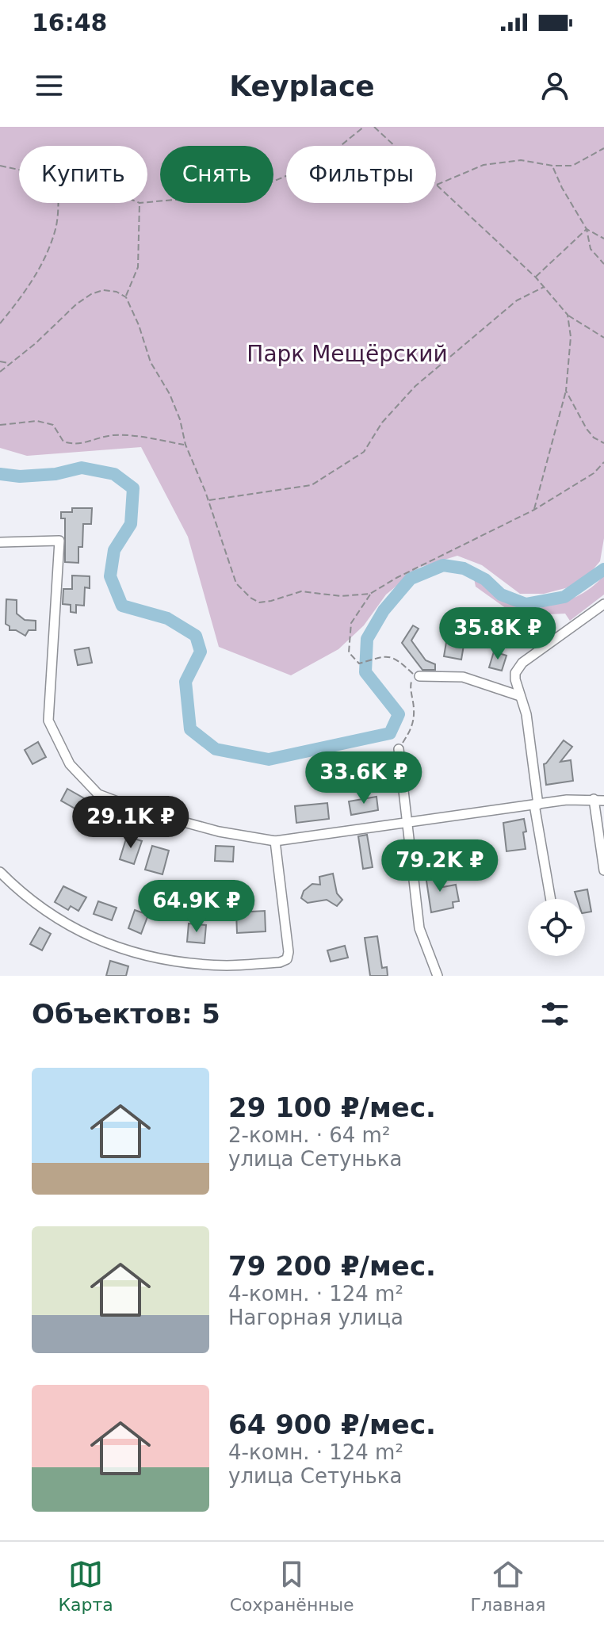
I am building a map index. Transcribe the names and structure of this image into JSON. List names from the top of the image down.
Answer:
{
  "parks": ["Парк Мещёрский"],
  "page": {
    "status": "16:48",
    "header": "Keyplace",
    "chip": ["Купить", "Снять", "Фильтры"],
    "price": [
      "35.8K ₽",
      "33.6K ₽",
      "29.1K ₽",
      "79.2K ₽",
      "64.9K ₽"
    ],
    "heading": "Объектов: 5",
    "list": [
      {
        "name": "29 100 ₽/мес.",
        "note": "2-комн. · 64 m² · улица Сетунька"
      },
      {
        "name": "79 200 ₽/мес.",
        "note": "4-комн. · 124 m² · Нагорная улица"
      },
      {
        "name": "64 900 ₽/мес.",
        "note": "4-комн. · 124 m² · улица Сетунька"
      }
    ],
    "tabs": ["Карта", "Сохранённые", "Главная"]
  }
}
